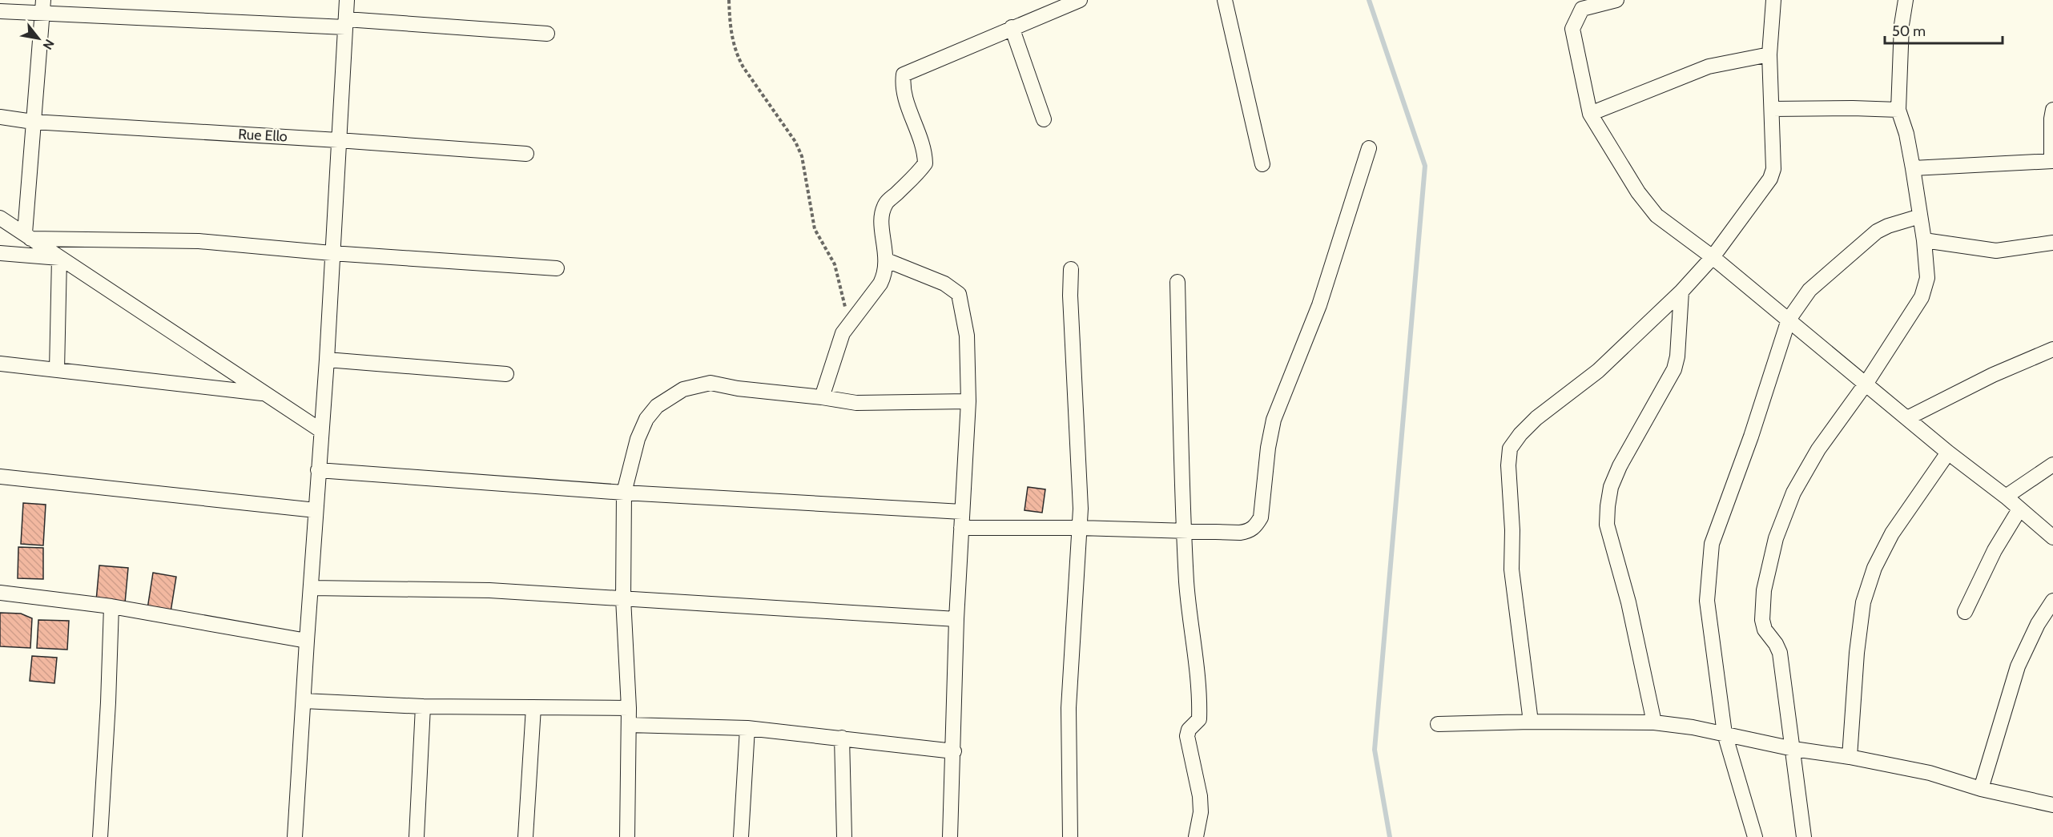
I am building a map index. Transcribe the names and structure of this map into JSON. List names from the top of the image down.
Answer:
{
  "streets": {
    "street": ["Rue Ello"]
  },
  "scale_bar": "50 m",
  "north": "bottom right"
}
